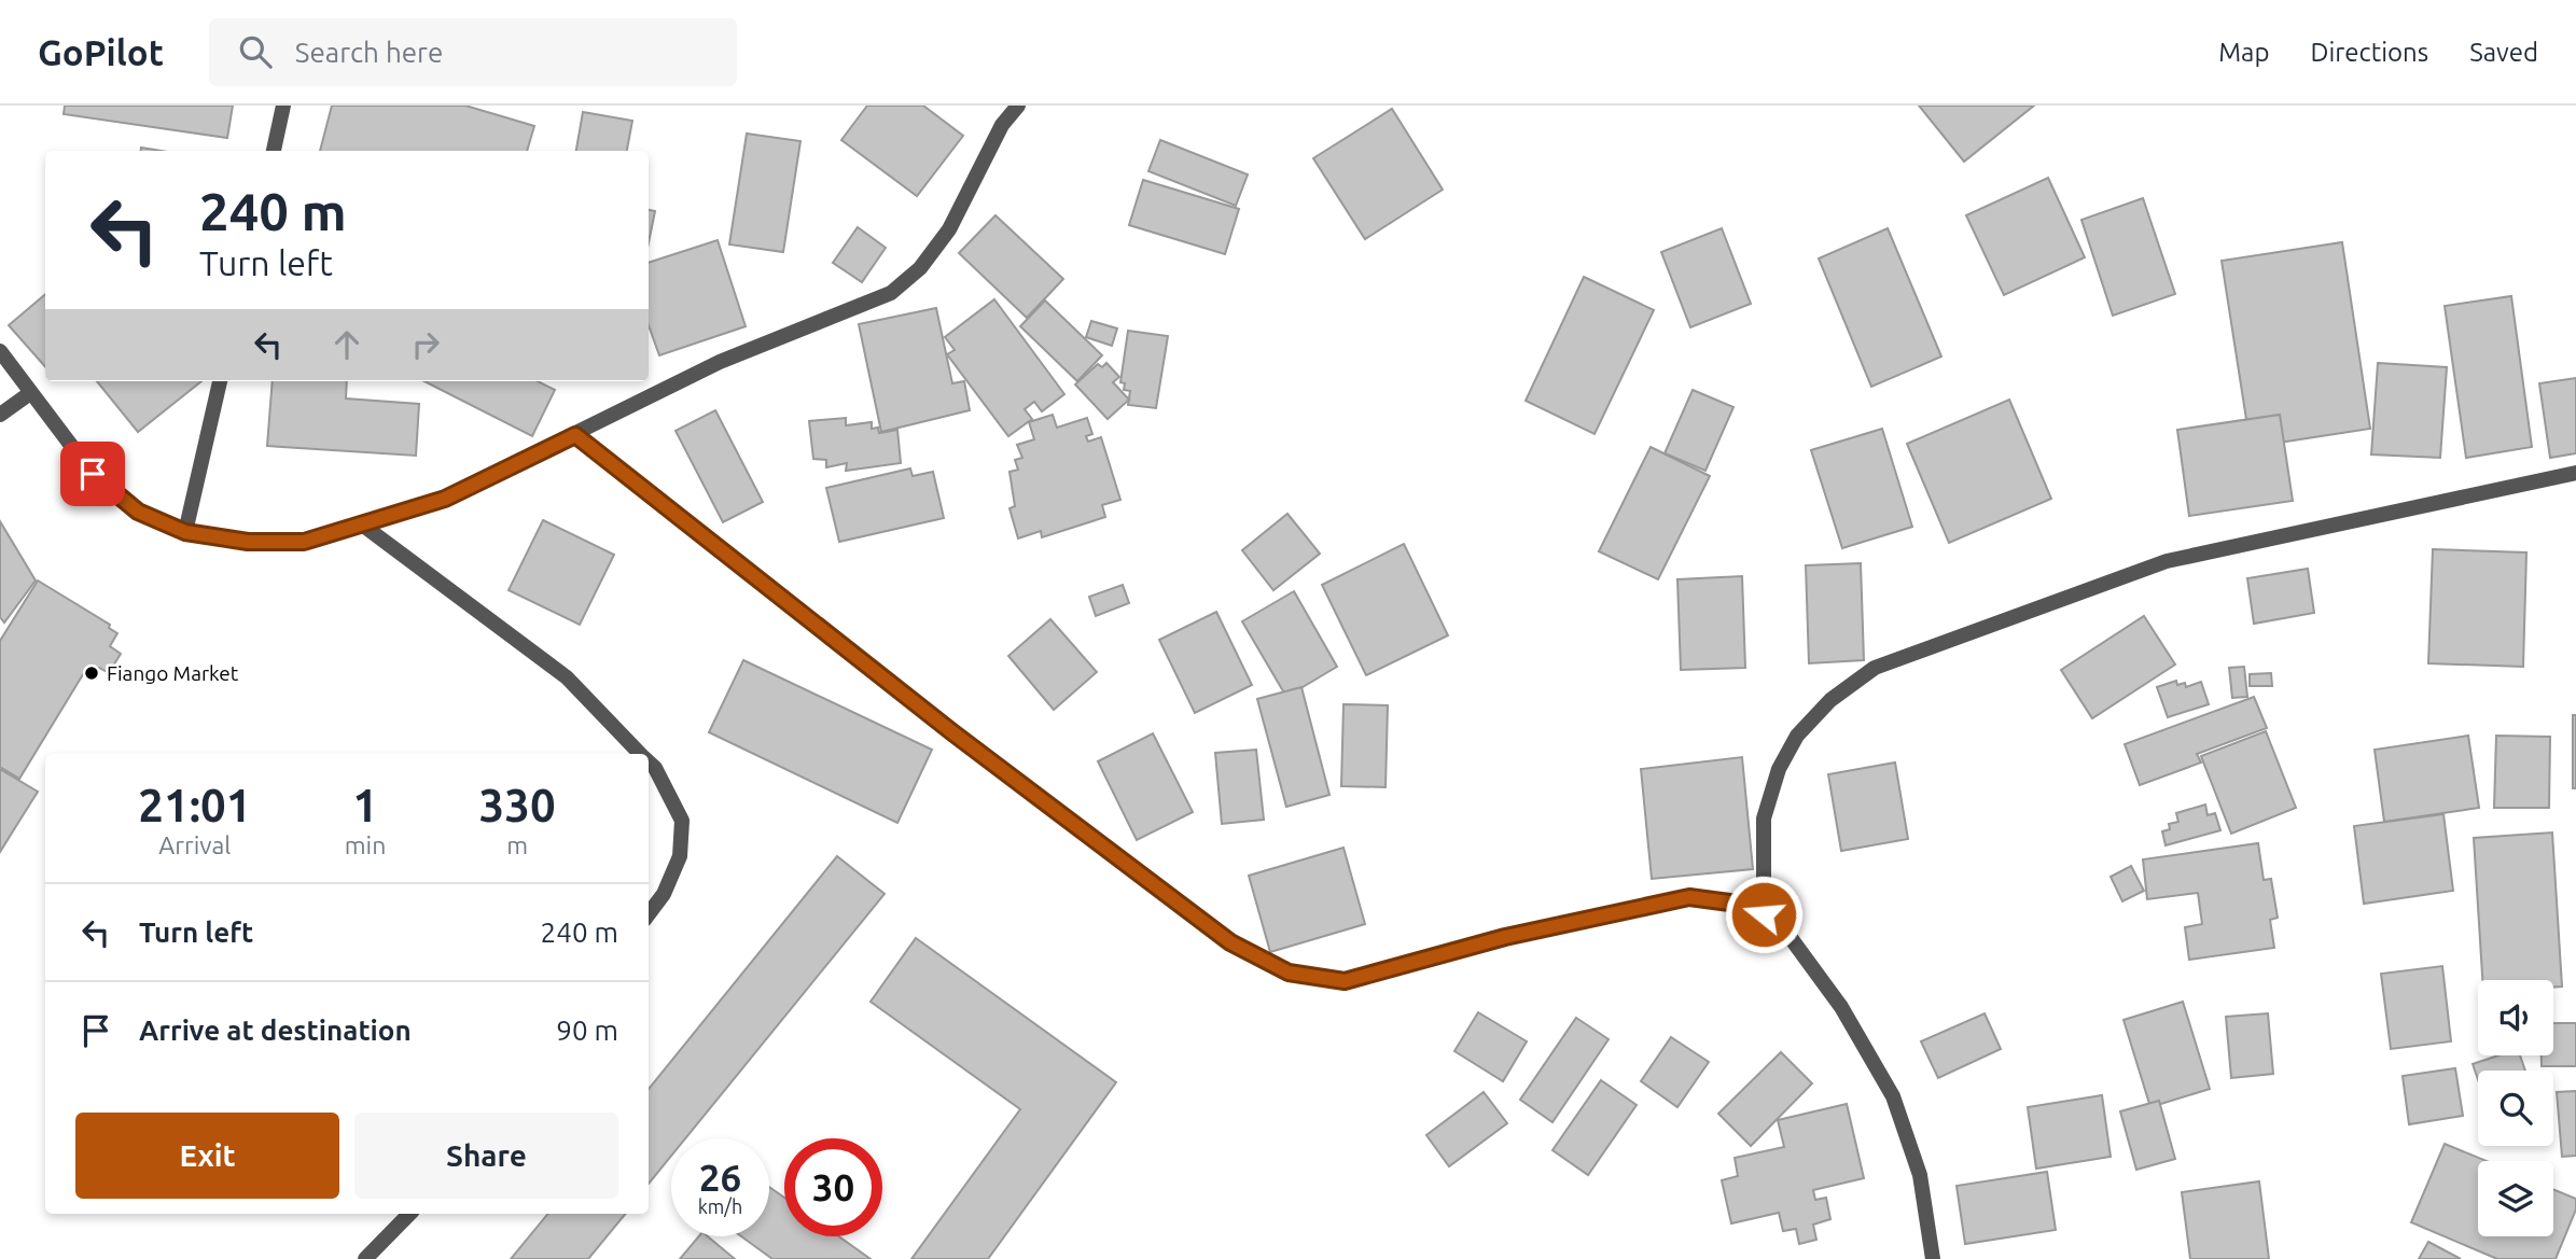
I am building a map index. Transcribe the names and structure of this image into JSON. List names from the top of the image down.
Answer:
{
  "places": ["Fiango Market"],
  "page": {
    "header": "GoPilot",
    "search": "Search here",
    "nav": ["Map", "Directions", "Saved"],
    "turn": ["240 m", "Turn left"],
    "eta": [
      "21:01",
      "Arrival",
      "1",
      "min",
      "330",
      "m"
    ],
    "list": [
      {
        "name": "Turn left",
        "value": "240 m"
      },
      {
        "name": "Arrive at destination",
        "value": "90 m"
      }
    ],
    "buttons": ["Exit", "Share"],
    "speed": "26 km/h",
    "limit": "30"
  }
}
